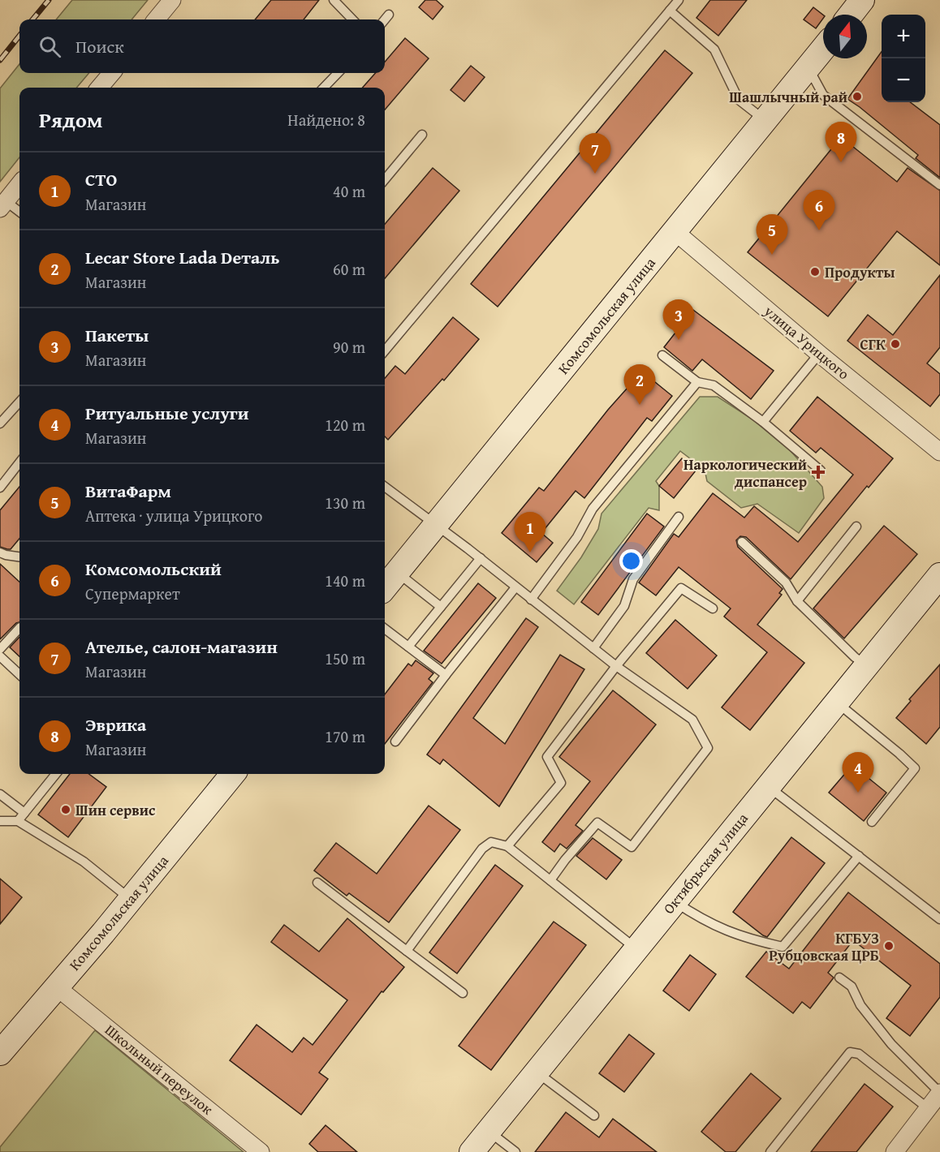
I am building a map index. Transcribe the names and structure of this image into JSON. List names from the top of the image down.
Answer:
{
  "streets": {
    "main road": ["Комсомольская улица", "Октябрьская улица"],
    "street": ["улица Урицкого", "Школьный переулок"]
  },
  "crossings": [
    ["Комсомольская улица", "улица Урицкого"],
    ["Комсомольская улица", "Школьный переулок"]
  ],
  "places": {
    "other": [
      "Шашлычный рай",
      "Продукты",
      "СГК",
      "Шин сервис",
      "КГБУЗ Рубцовская ЦРБ"
    ],
    "health": ["Наркологический диспансер"]
  },
  "north": "top",
  "page": {
    "map_buttons": ["+", "−"],
    "search": "Поиск",
    "heading": ["Рядом", "Найдено: 8"],
    "pins": [
      "8",
      "7",
      "6",
      "5",
      "3",
      "2",
      "1",
      "4"
    ],
    "list": [
      {
        "mark": "1",
        "name": "СТО",
        "note": "Магазин",
        "value": "40 m"
      },
      {
        "mark": "2",
        "name": "Lecar Store Lada Dеталь",
        "note": "Магазин",
        "value": "60 m"
      },
      {
        "mark": "3",
        "name": "Пакеты",
        "note": "Магазин",
        "value": "90 m"
      },
      {
        "mark": "4",
        "name": "Ритуальные услуги",
        "note": "Магазин",
        "value": "120 m"
      },
      {
        "mark": "5",
        "name": "ВитаФарм",
        "note": "Аптека · улица Урицкого",
        "value": "130 m"
      },
      {
        "mark": "6",
        "name": "Комсомольский",
        "note": "Супермаркет",
        "value": "140 m"
      },
      {
        "mark": "7",
        "name": "Ателье, салон-магазин",
        "note": "Магазин",
        "value": "150 m"
      },
      {
        "mark": "8",
        "name": "Эврика",
        "note": "Магазин",
        "value": "170 m"
      }
    ]
  }
}
